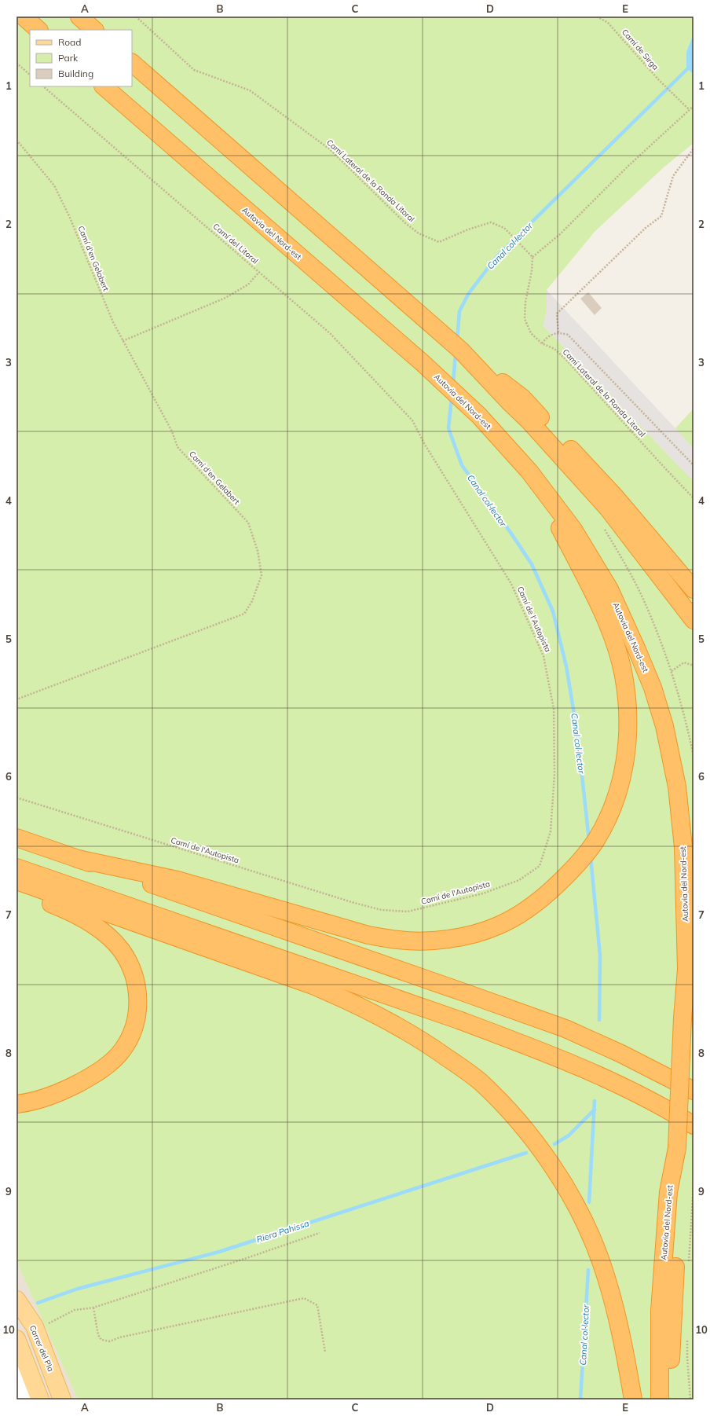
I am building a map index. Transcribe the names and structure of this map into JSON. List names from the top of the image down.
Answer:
{
  "streets": {
    "highway": ["Autovia del Nord-est"],
    "main road": ["Carrer del Pla"],
    "path": [
      "Camí de Sirga",
      "Camí Lateral de la Ronda Litoral",
      "Camí del Litoral",
      "Camí d'en Gelabert",
      "Camí de l'Autopista"
    ]
  },
  "crossings": [
    ["Camí del Litoral", "Camí de l'Autopista"]
  ],
  "water": ["Canal col·lector", "Riera Pahissa"],
  "legend": ["Road", "Park", "Building"],
  "grid": {
    "columns": [
      "A",
      "B",
      "C",
      "D",
      "E"
    ],
    "rows": [
      "1",
      "2",
      "3",
      "4",
      "5",
      "6",
      "7",
      "8",
      "9",
      "10"
    ]
  }
}
